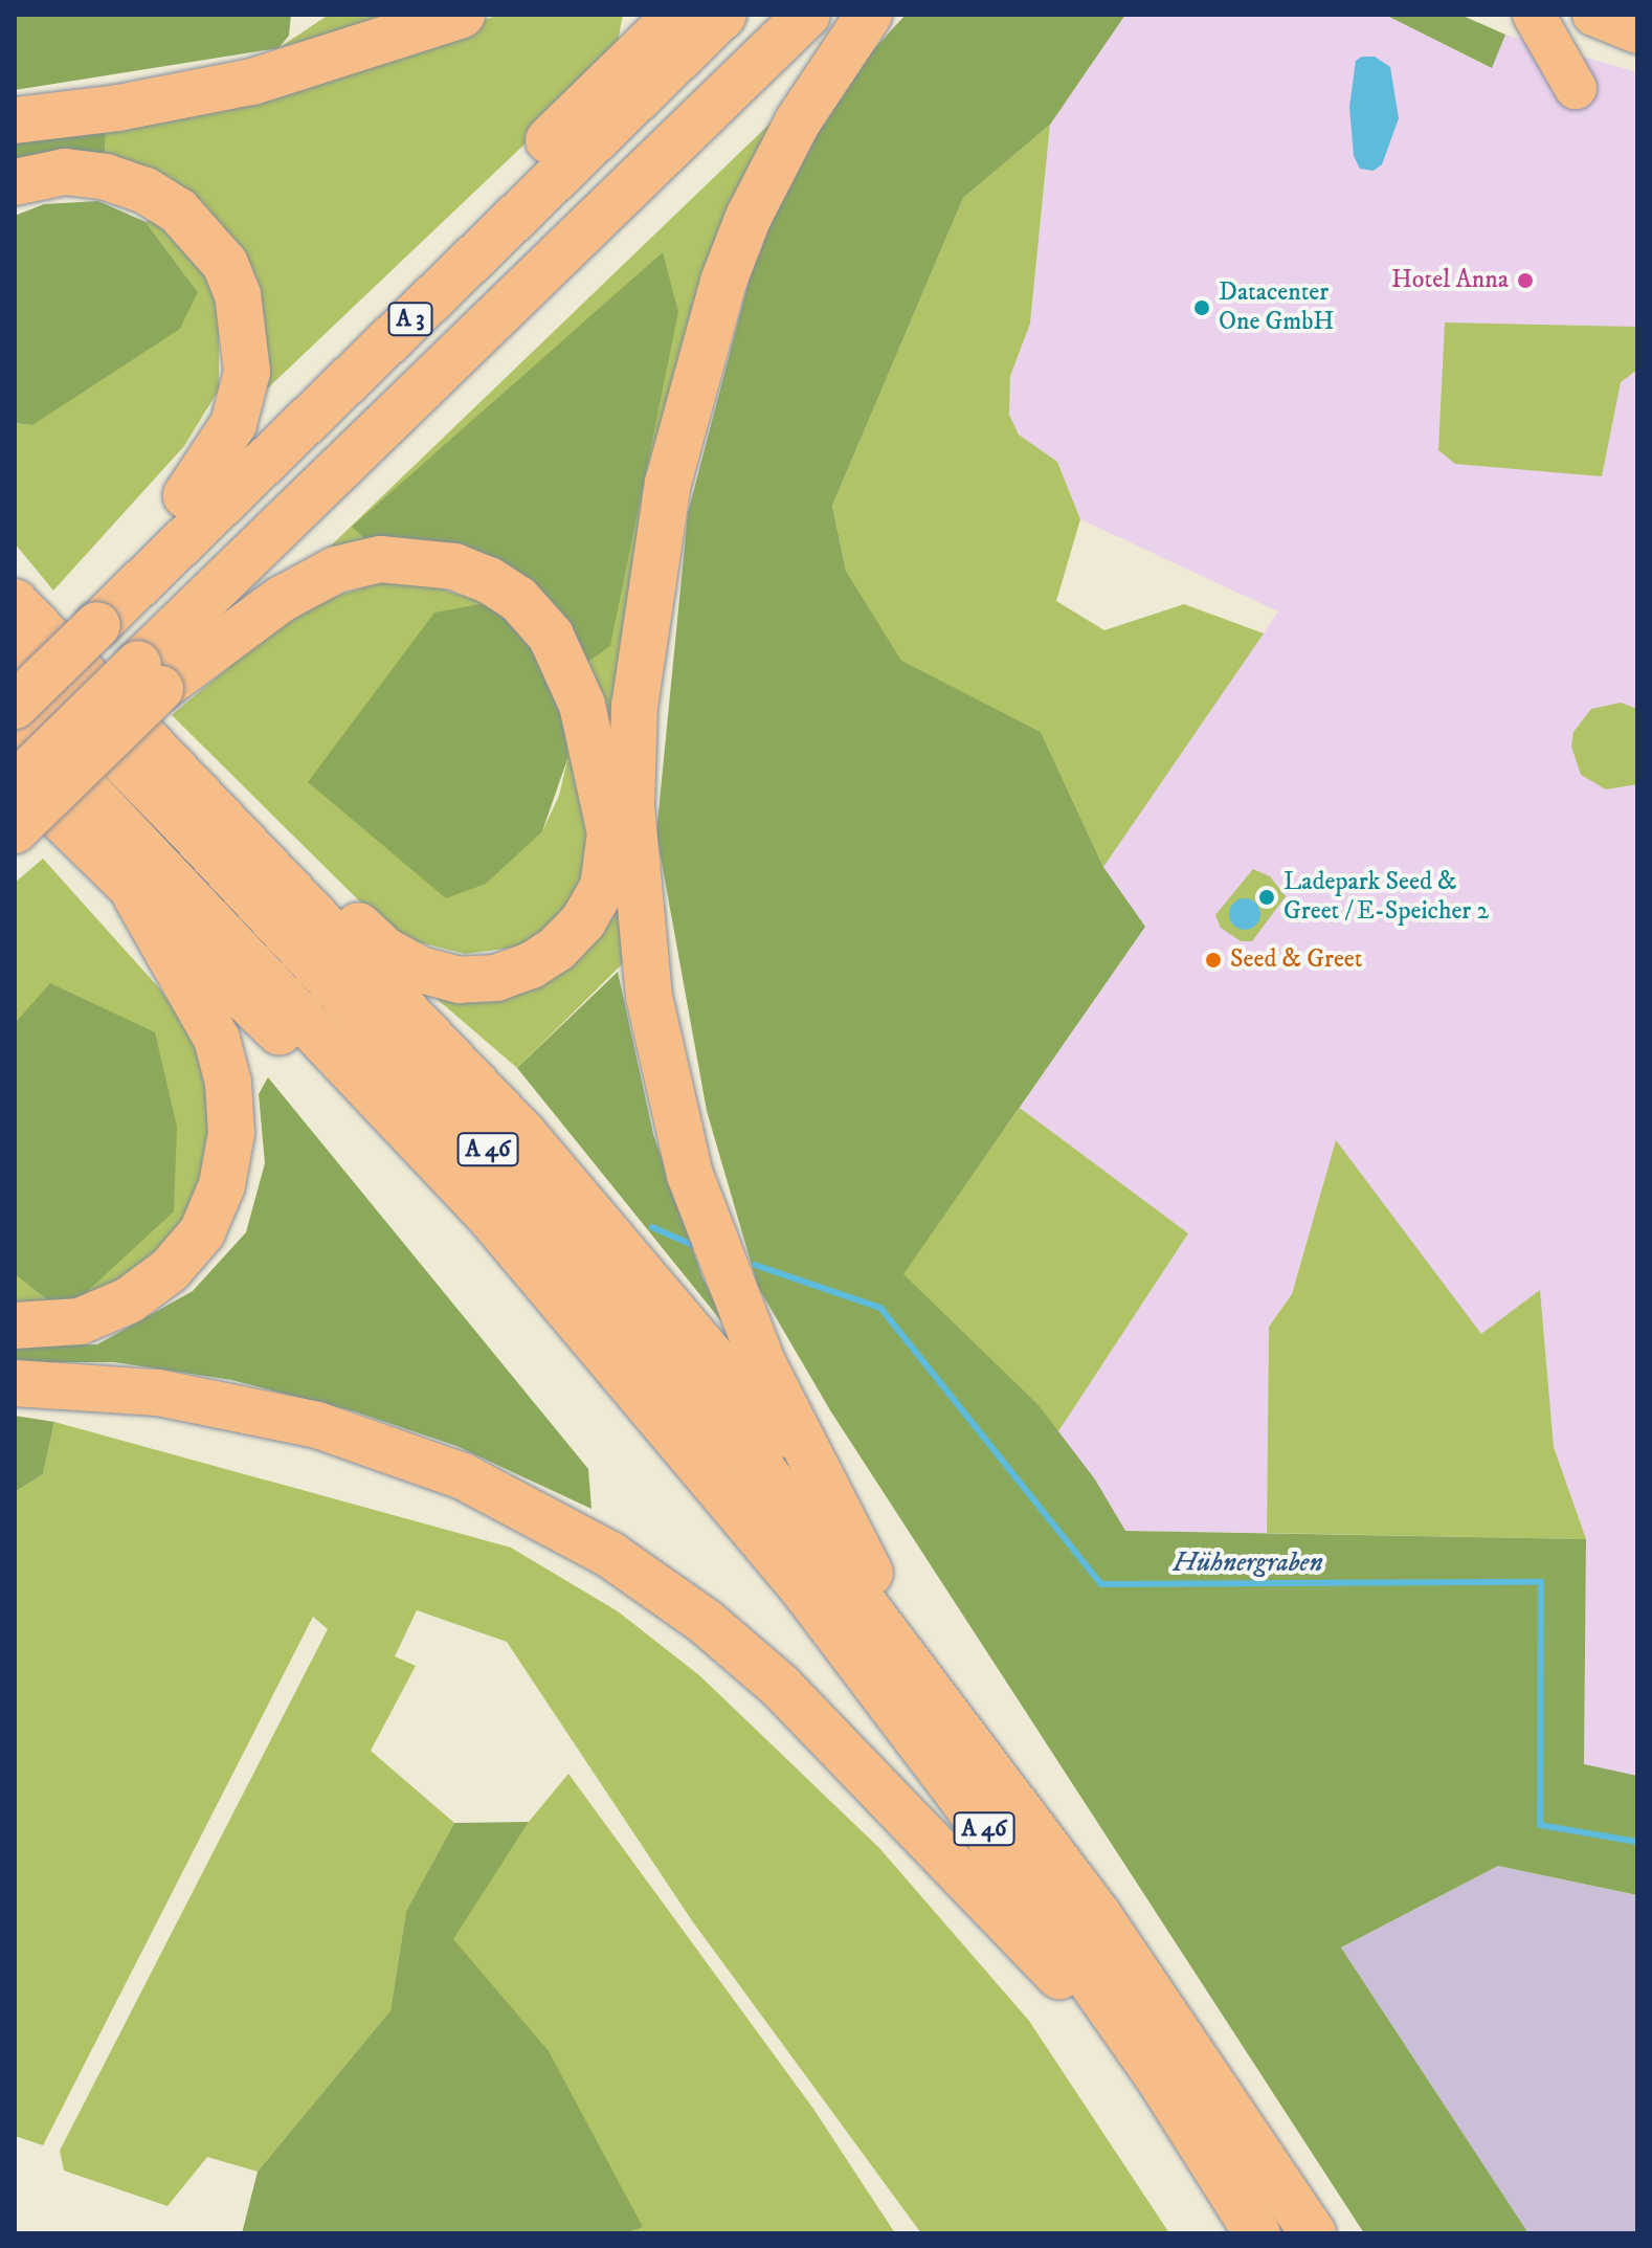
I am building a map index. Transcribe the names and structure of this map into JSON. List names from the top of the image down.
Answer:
{
  "streets": {
    "highway": ["A 3", "A 46"]
  },
  "water": ["Hühnergraben"],
  "places": [
    "Hotel Anna",
    "Datacenter One GmbH",
    "Ladepark Seed & Greet / E-Speicher 2",
    "Seed & Greet"
  ]
}
